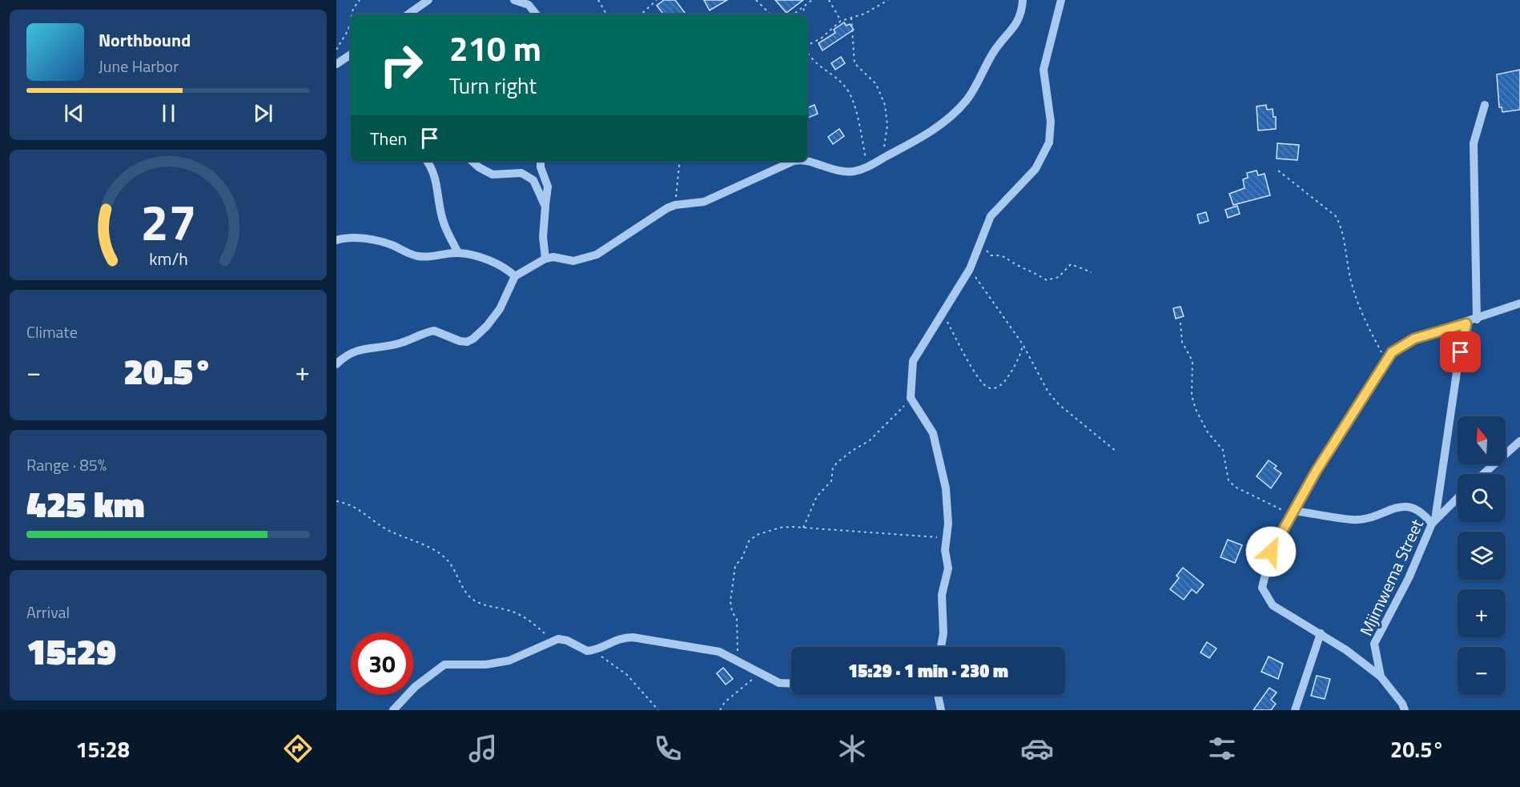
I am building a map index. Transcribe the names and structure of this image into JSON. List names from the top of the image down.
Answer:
{
  "streets": {
    "street": ["Mjimwema Street"]
  },
  "north": "top",
  "page": {
    "turn": ["210 m", "Turn right"],
    "song": ["Northbound", "June Harbor"],
    "then": "Then",
    "tile": [
      "Climate",
      ["Range · 85%", "425 km"],
      ["Arrival", "15:29"]
    ],
    "heat": ["−", "20.5°", "+"],
    "map_buttons": ["+", "−"],
    "limit": "30",
    "trip": "15:29 · 1 min · 230 m",
    "tabs": ["15:28", "20.5°"],
    "gauge": ["27", "km/h"]
  }
}
